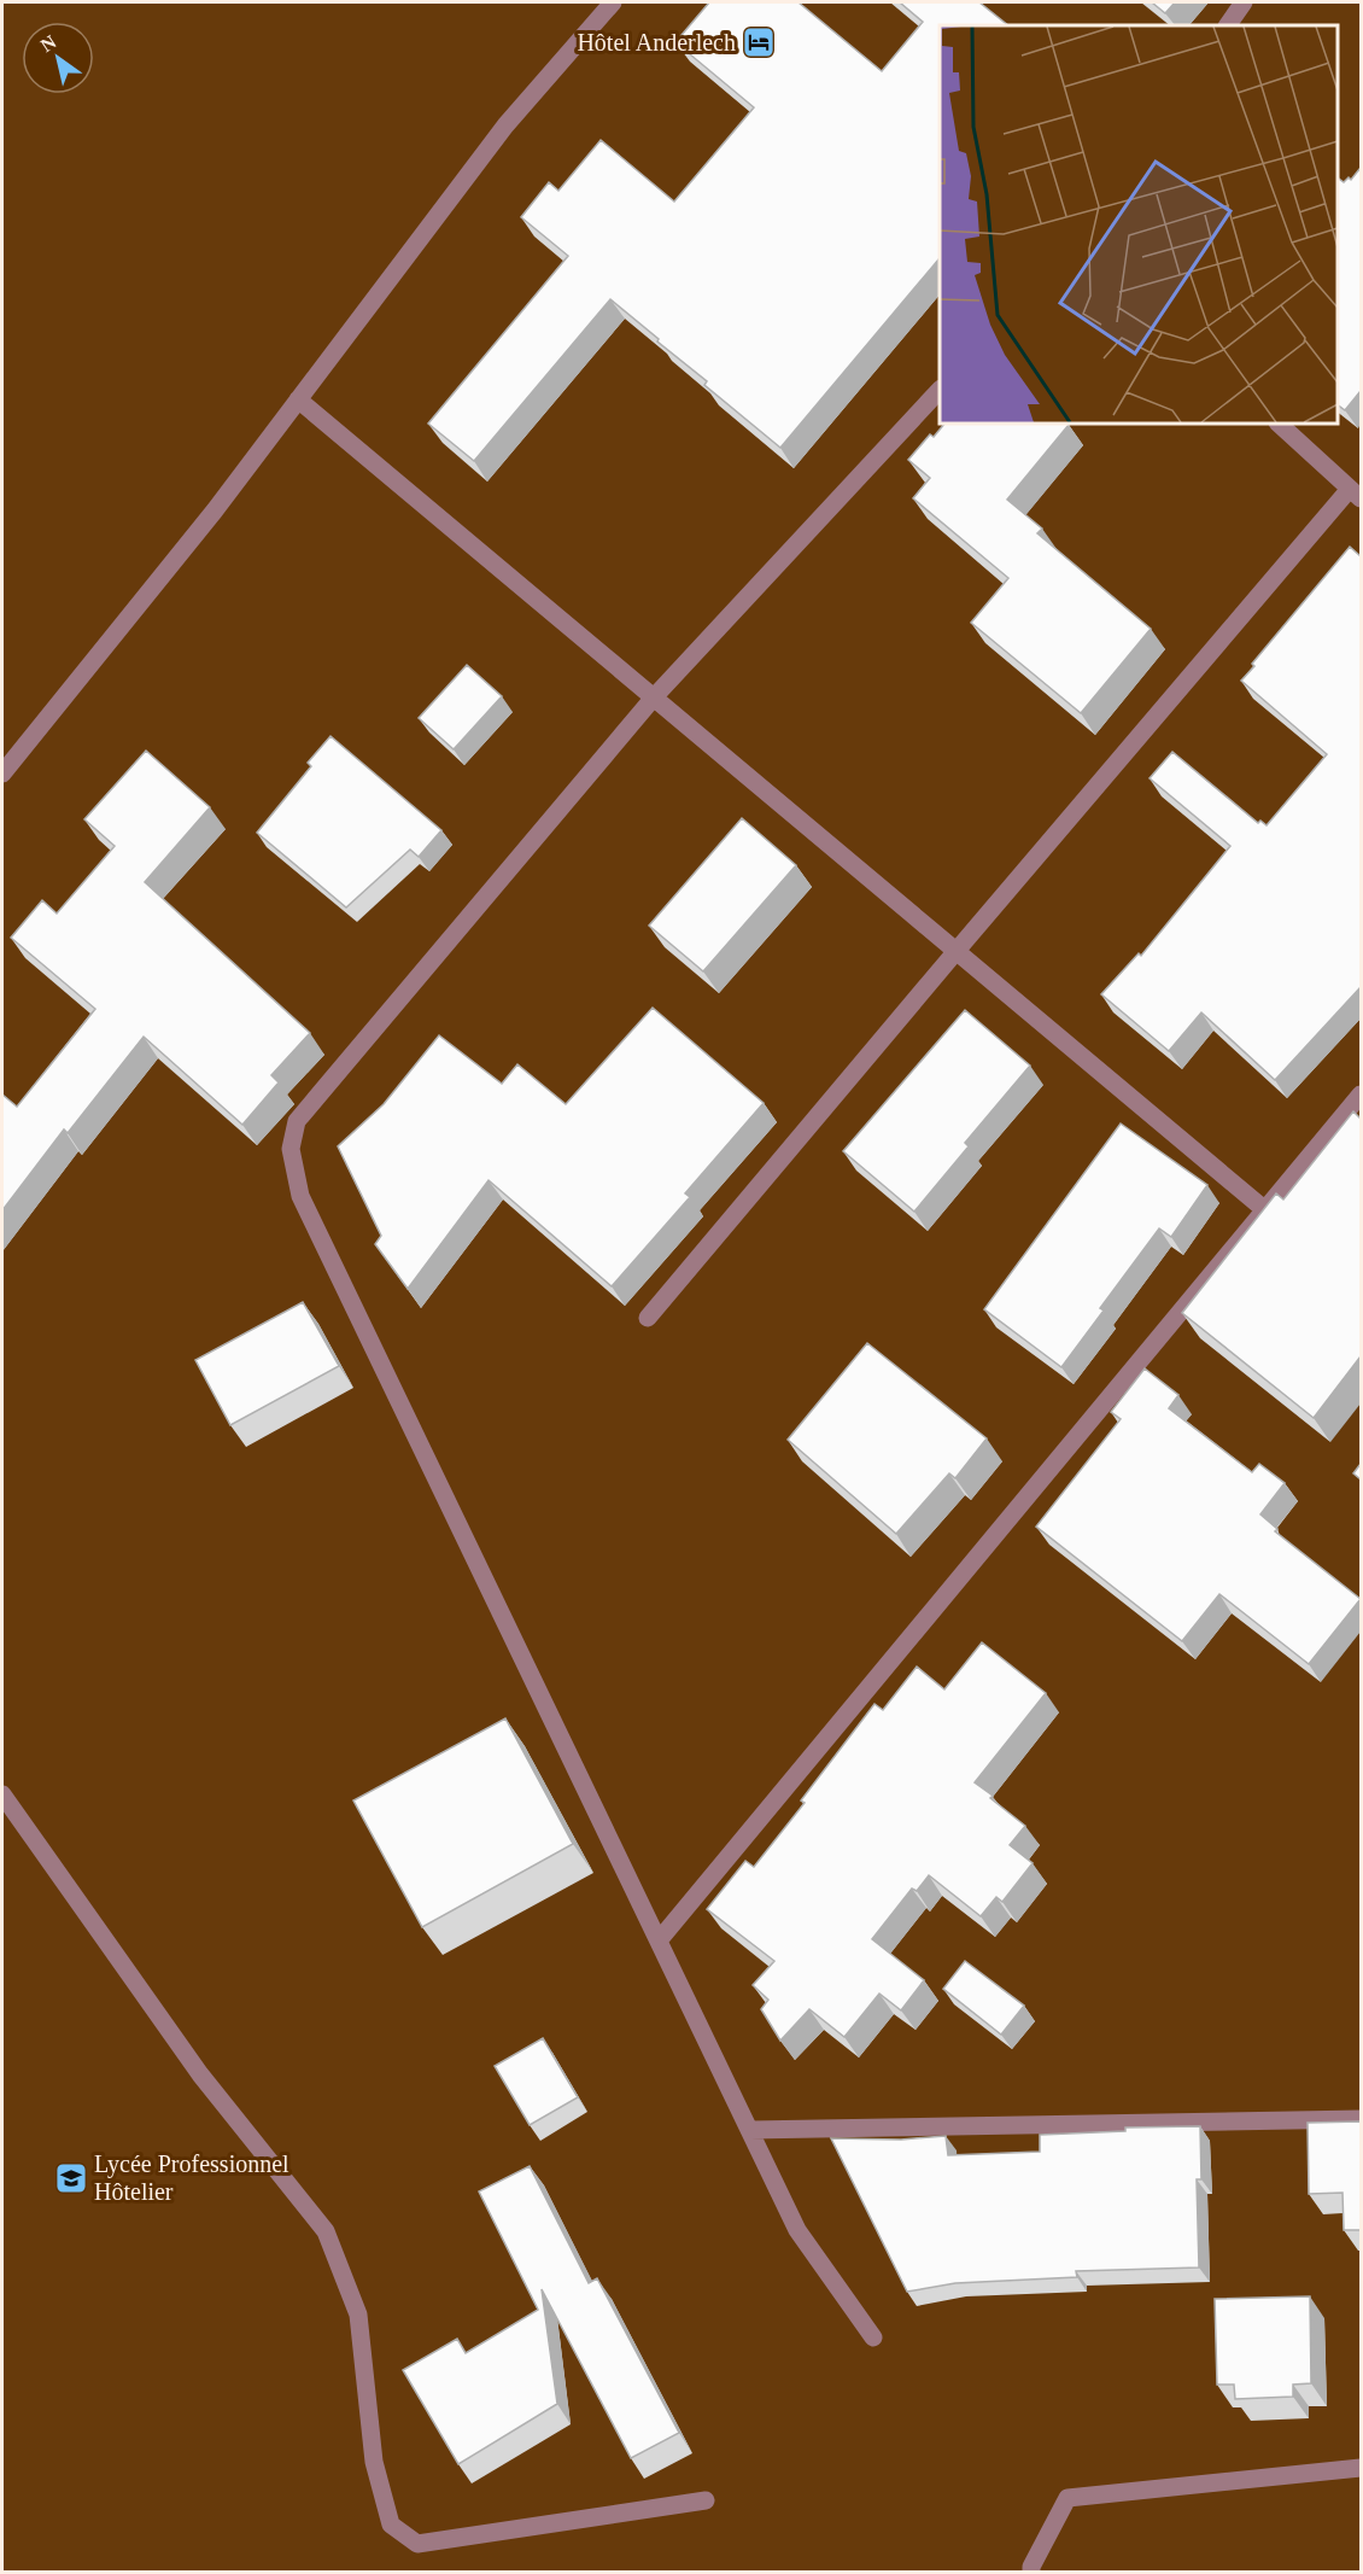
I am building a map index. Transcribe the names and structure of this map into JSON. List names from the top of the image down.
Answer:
{
  "places": {
    "hotel": ["Hôtel Anderlech"],
    "school or university": ["Lycée Professionnel Hôtelier"]
  },
  "north": "top left"
}
